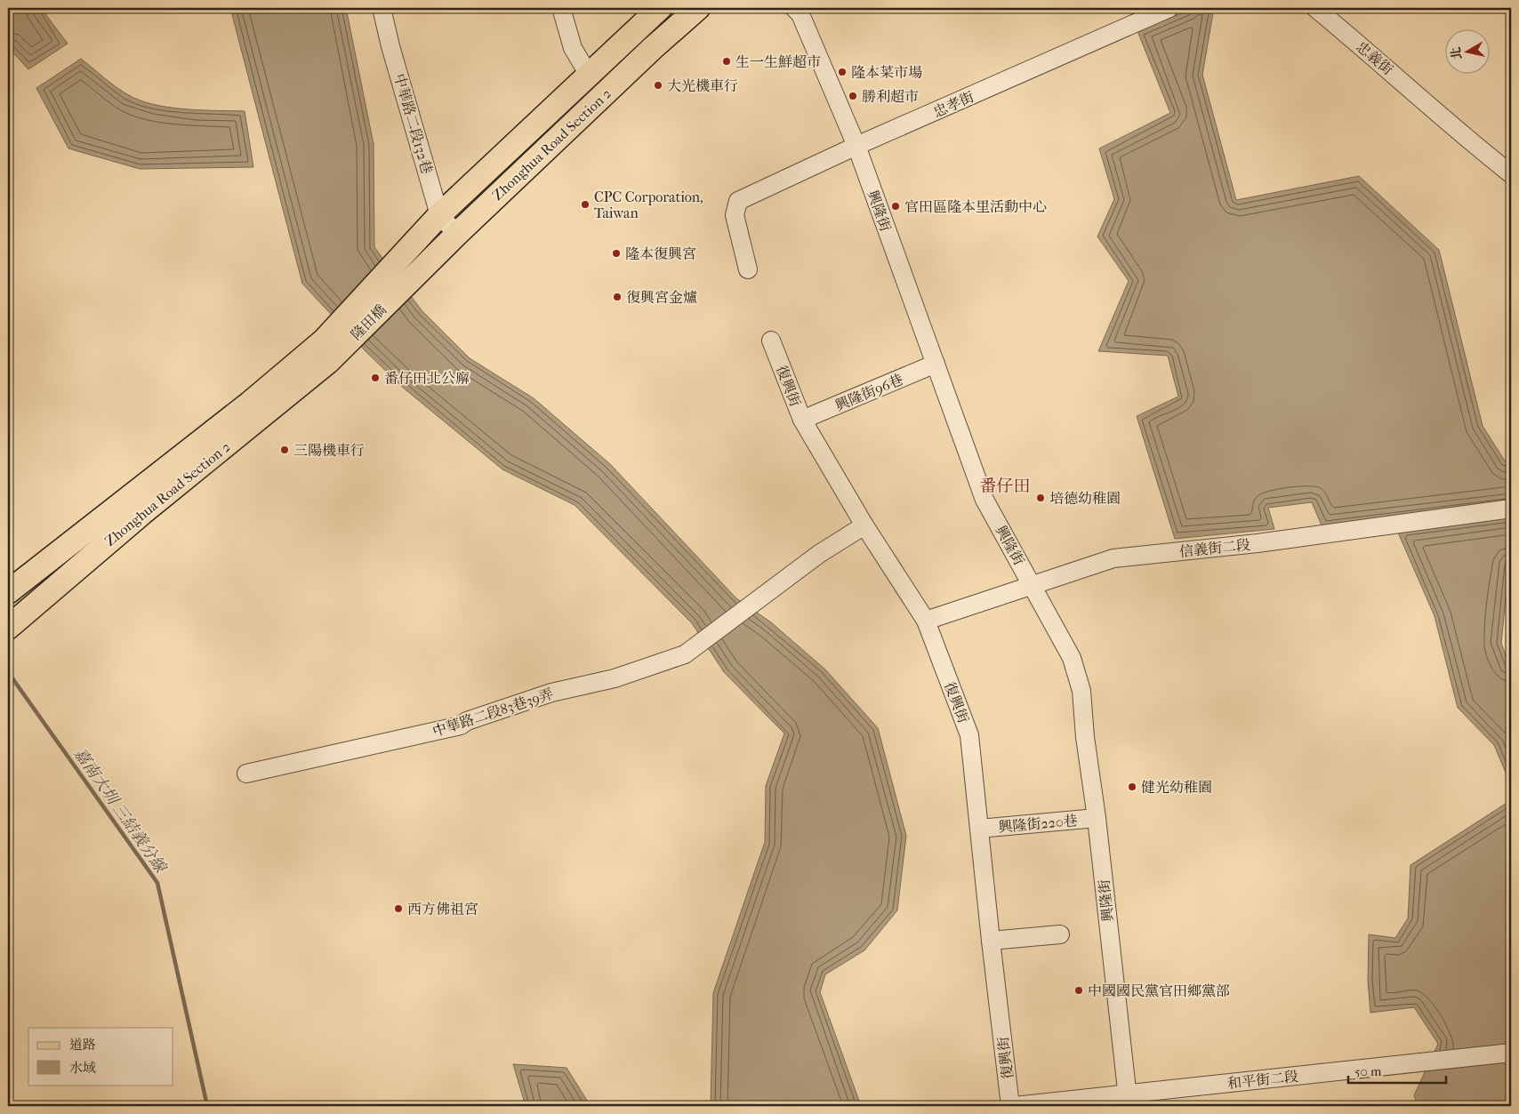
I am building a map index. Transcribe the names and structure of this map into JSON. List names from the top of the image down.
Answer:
{
  "streets": {
    "main road": ["Zhonghua Road Section 2", "隆田橋"],
    "street": [
      "忠義街",
      "忠孝街",
      "中華路二段132巷",
      "興隆街",
      "復興街",
      "興隆街96巷",
      "信義街二段",
      "中華路二段83巷39弄",
      "興隆街220巷",
      "和平街二段"
    ]
  },
  "crossings": [
    ["忠孝街", "興隆街"],
    ["中華路二段132巷", "Zhonghua Road Section 2"],
    ["Zhonghua Road Section 2", "隆田橋"],
    ["興隆街", "興隆街96巷"],
    ["興隆街", "信義街二段"],
    ["興隆街", "興隆街220巷"],
    ["興隆街", "和平街二段"],
    ["復興街", "興隆街96巷"],
    ["復興街", "信義街二段"],
    ["復興街", "中華路二段83巷39弄"],
    ["復興街", "興隆街220巷"]
  ],
  "districts": ["番仔田"],
  "water": ["嘉南大圳 三結義分線"],
  "places": [
    "生一生鮮超市",
    "隆本菜市場",
    "大光機車行",
    "勝利超市",
    "CPC Corporation, Taiwan",
    "官田區隆本里活動中心",
    "隆本復興宮",
    "復興宮金爐",
    "番仔田北公廨",
    "三陽機車行",
    "培德幼稚園",
    "健光幼稚園",
    "西方佛祖宮",
    "中國國民黨官田鄉黨部"
  ],
  "legend": ["道路", "水域"],
  "scale_bar": "50 m",
  "north": "left"
}
